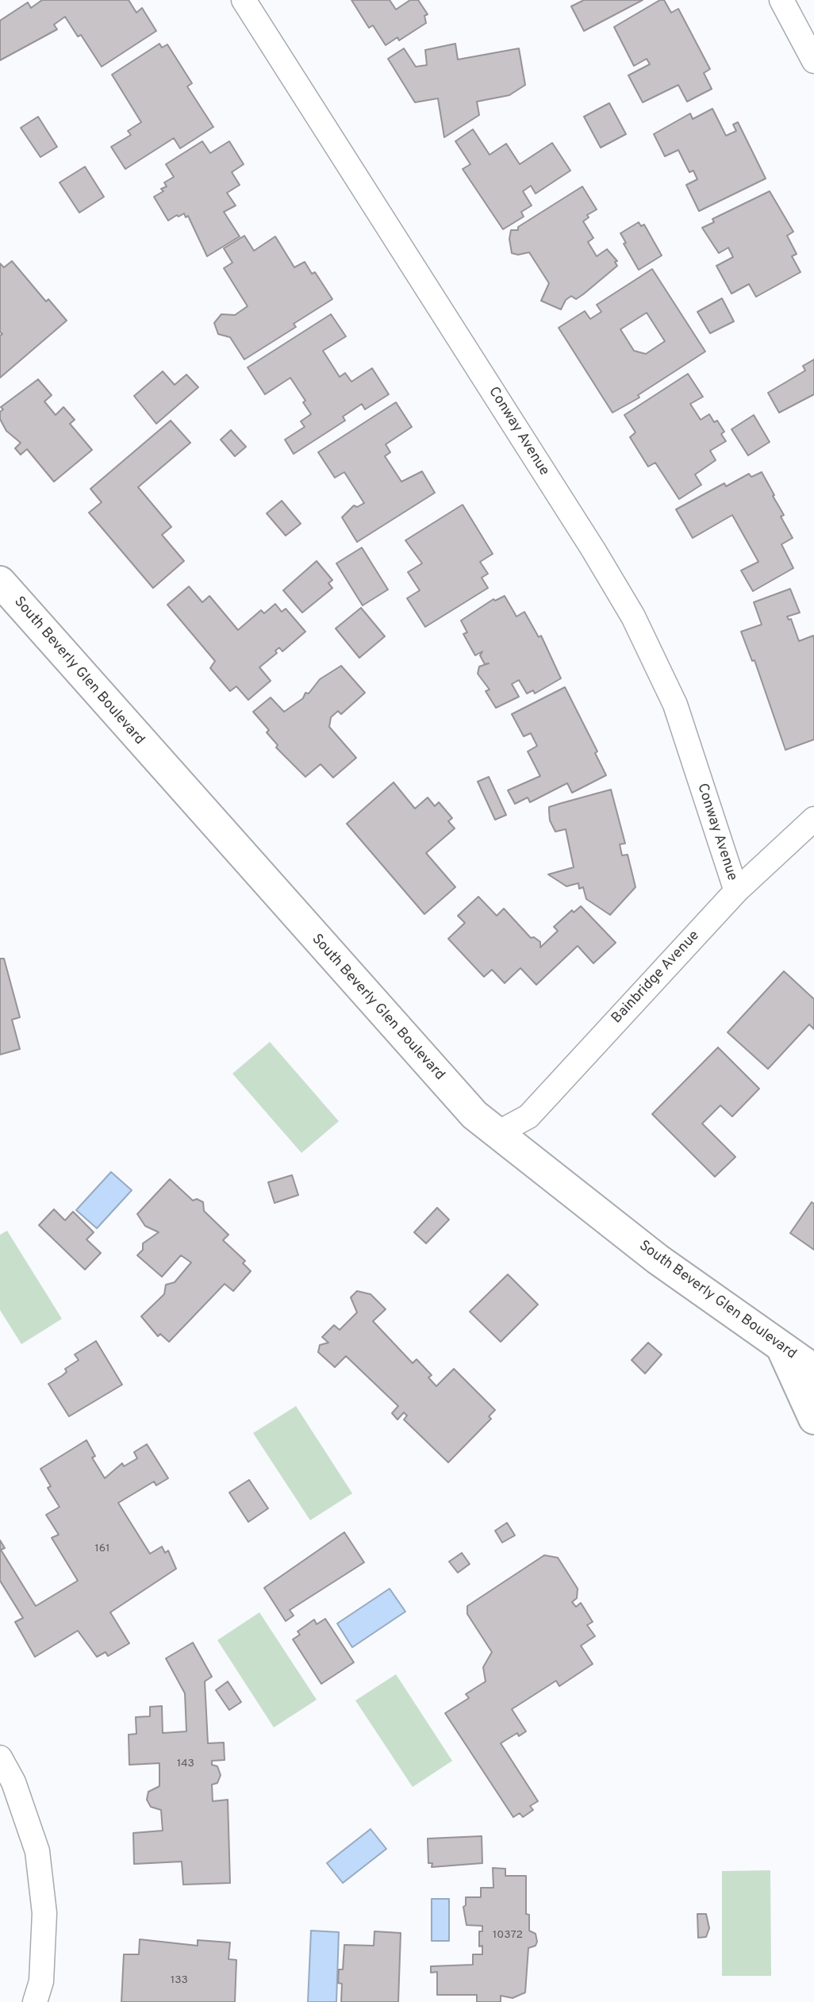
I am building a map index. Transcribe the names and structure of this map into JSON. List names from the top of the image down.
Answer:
{
  "streets": {
    "main road": ["South Beverly Glen Boulevard"],
    "street": ["Conway Avenue", "Bainbridge Avenue"]
  },
  "crossings": [
    ["Conway Avenue", "Bainbridge Avenue"],
    ["South Beverly Glen Boulevard", "Bainbridge Avenue"]
  ],
  "house_numbers": [
    "161",
    "143",
    "10372",
    "133"
  ]
}
